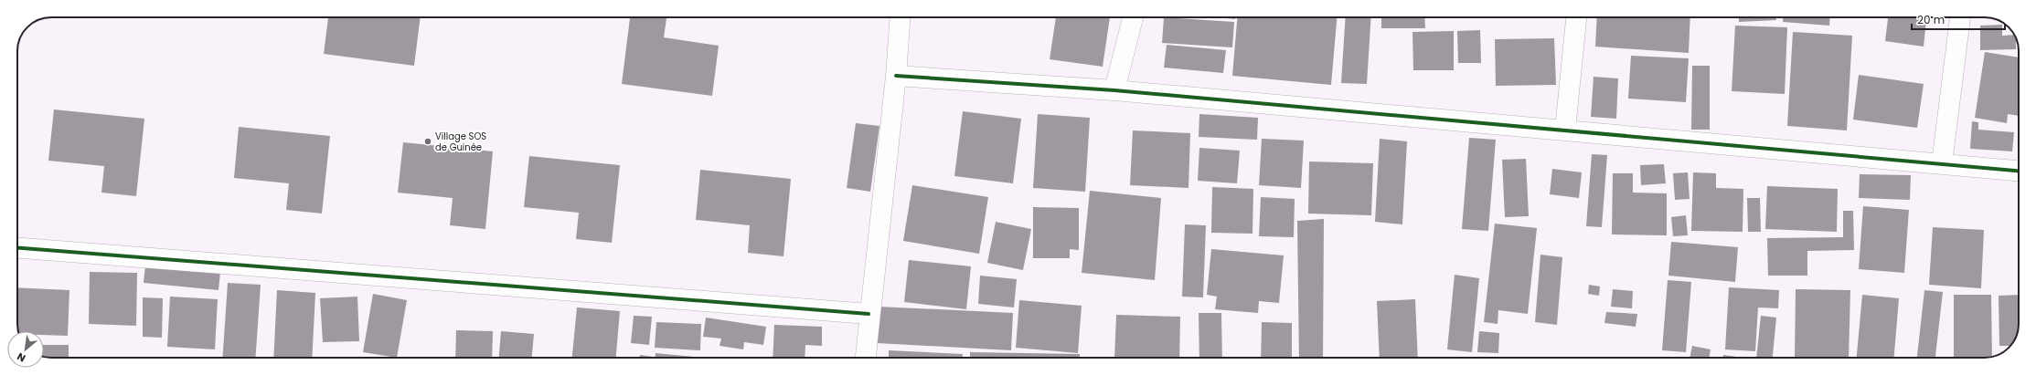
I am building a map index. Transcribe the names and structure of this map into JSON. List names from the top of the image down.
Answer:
{
  "places": ["Village SOS de Guinée"],
  "scale_bar": "20 m",
  "north": "bottom left"
}
